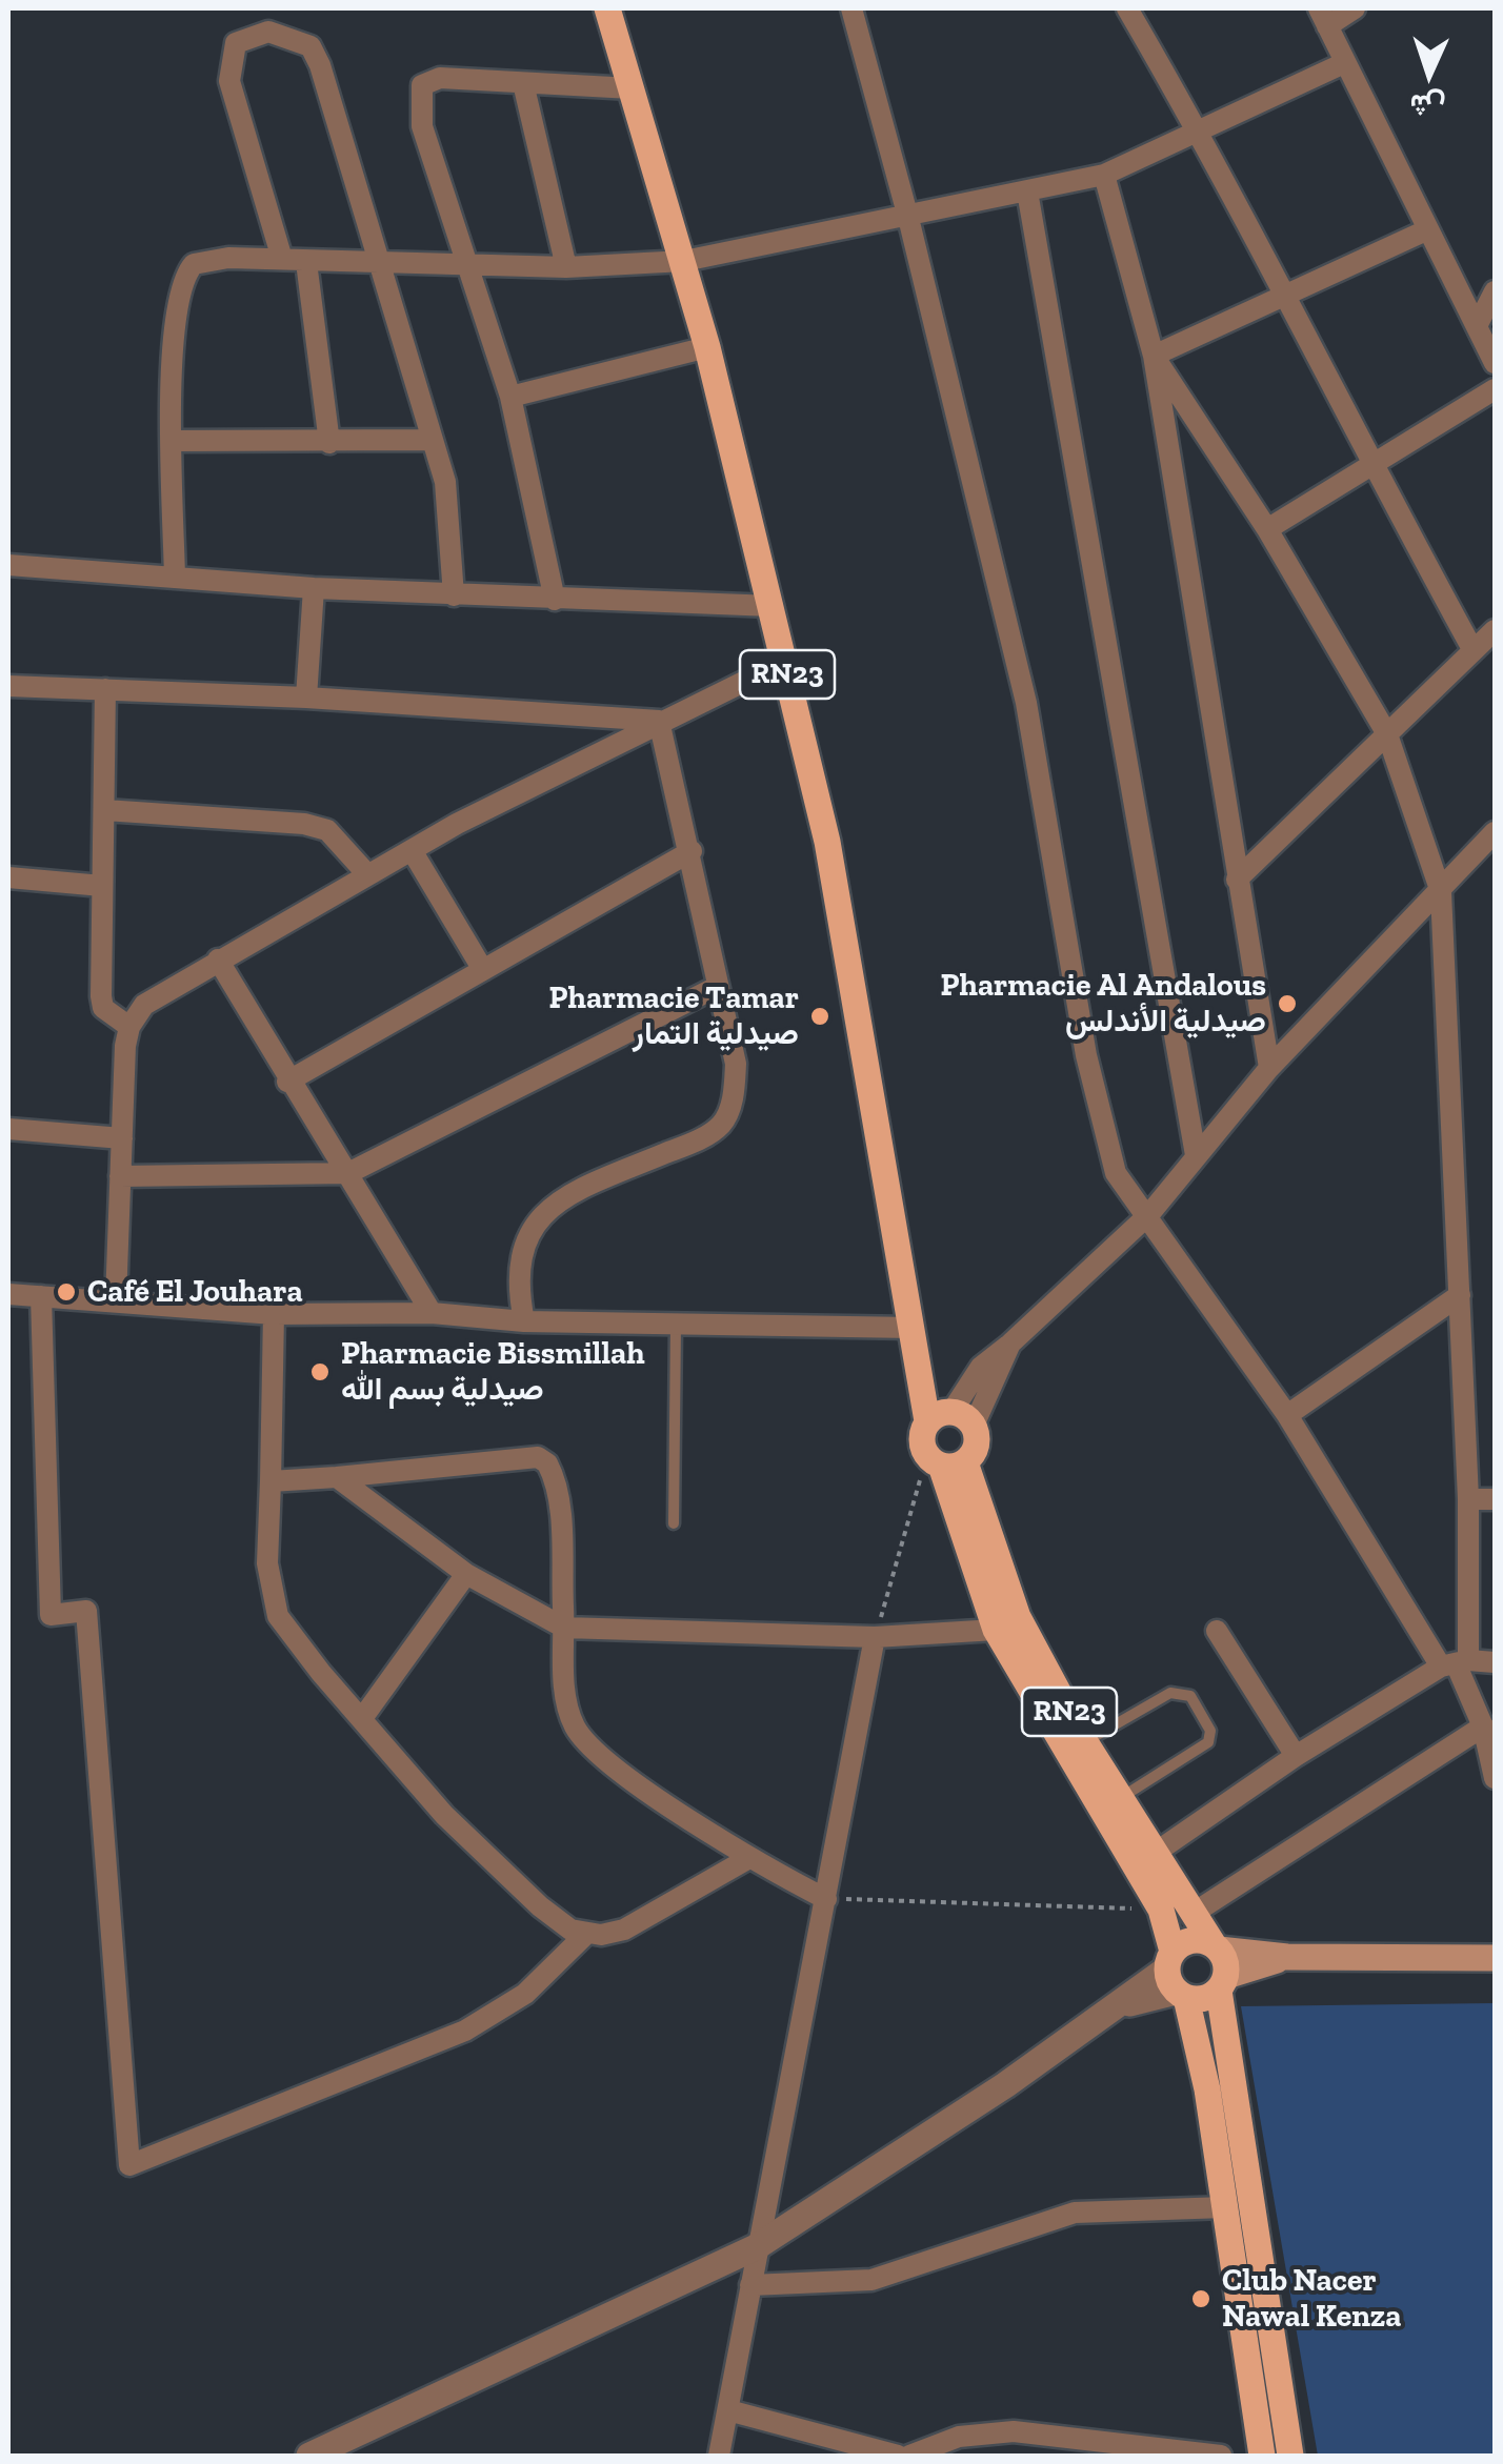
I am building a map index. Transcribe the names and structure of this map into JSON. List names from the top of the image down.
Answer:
{
  "streets": {
    "main road": ["RN23"]
  },
  "places": [
    "Pharmacie Al Andalous صيدلية الأندلس",
    "Pharmacie Tamar صيدلية التمار",
    "Café El Jouhara",
    "Pharmacie Bissmillah صيدلية بسم الله",
    "Club Nacer Nawal Kenza"
  ],
  "north": "bottom"
}
